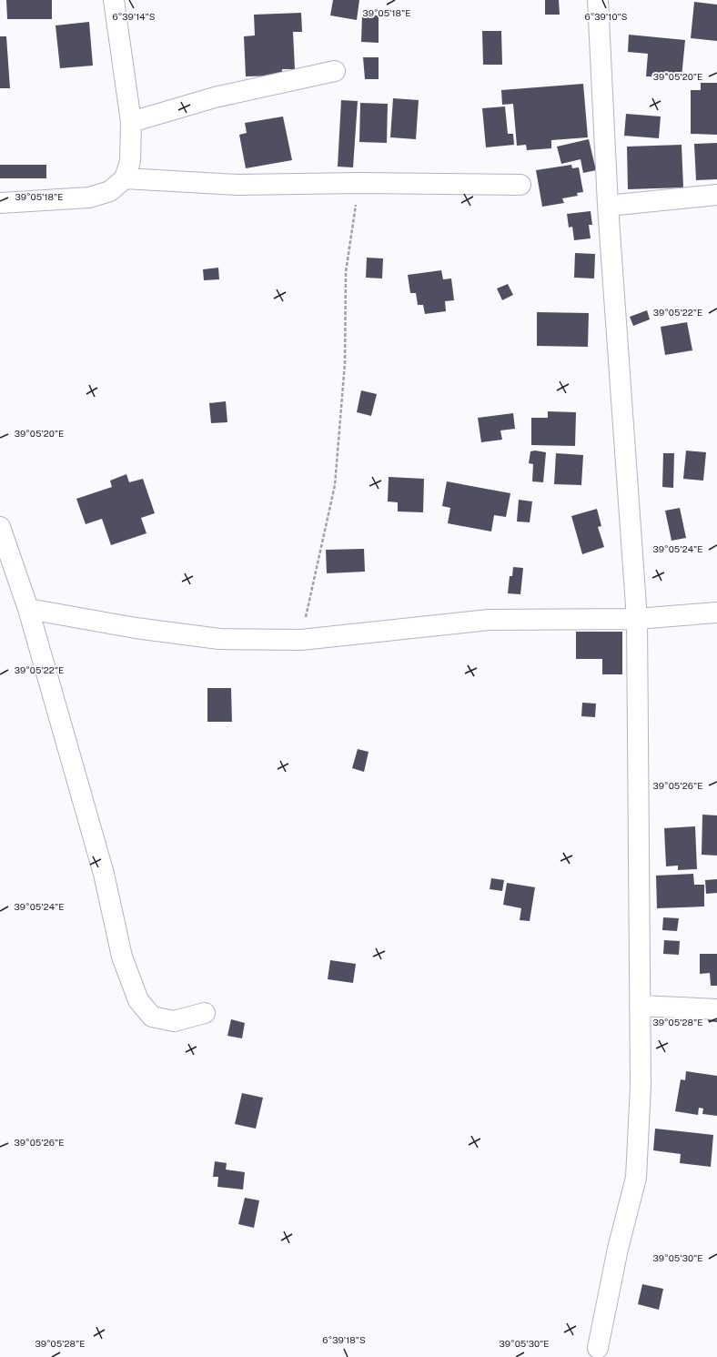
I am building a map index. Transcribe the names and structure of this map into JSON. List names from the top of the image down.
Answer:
{
  "coordinates": [
    "39°05'18\"E",
    "6°39'14\"S",
    "6°39'10\"S",
    "39°05'20\"E",
    "39°05'22\"E",
    "39°05'24\"E",
    "39°05'26\"E",
    "39°05'28\"E",
    "39°05'30\"E",
    "6°39'18\"S"
  ]
}
